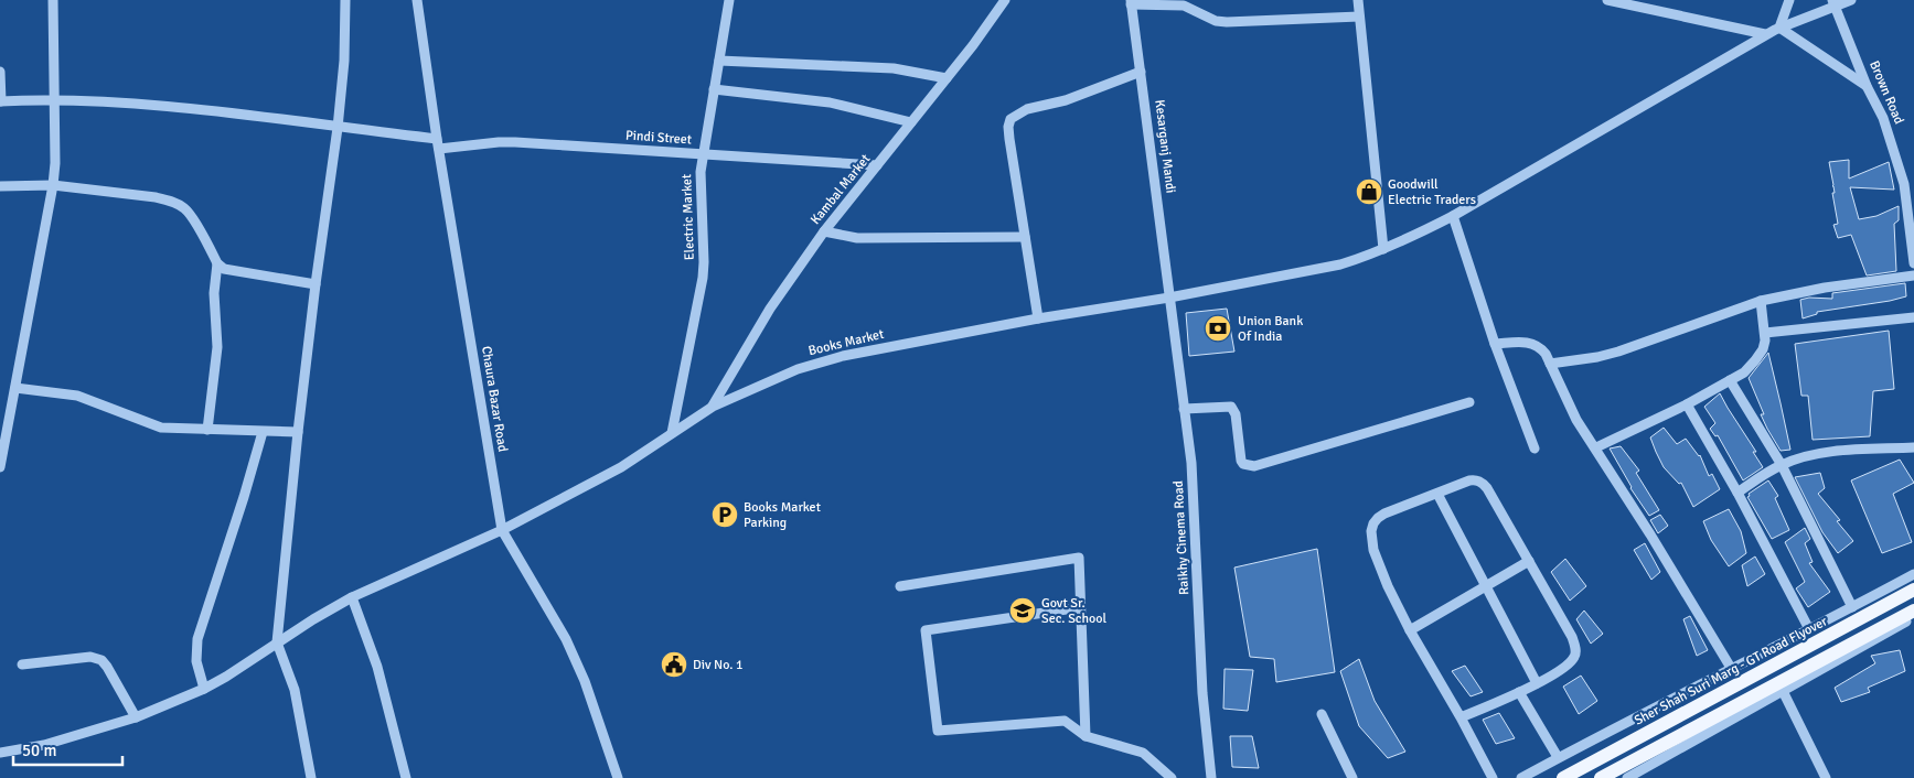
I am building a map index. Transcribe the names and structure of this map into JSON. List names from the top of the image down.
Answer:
{
  "streets": {
    "main road": ["Sher Shah Suri Marg - GT Road Flyover"],
    "street": [
      "Brown Road",
      "Pindi Street",
      "Kesarganj Mandi",
      "Kambal Market",
      "Electric Market",
      "Books Market",
      "Chaura Bazar Road",
      "Raikhy Cinema Road"
    ]
  },
  "crossings": [
    ["Brown Road", "Books Market"],
    ["Pindi Street", "Kambal Market"],
    ["Pindi Street", "Electric Market"],
    ["Pindi Street", "Chaura Bazar Road"],
    ["Kesarganj Mandi", "Books Market"],
    ["Kesarganj Mandi", "Raikhy Cinema Road"],
    ["Kambal Market", "Books Market"],
    ["Electric Market", "Books Market"],
    ["Books Market", "Chaura Bazar Road"],
    ["Books Market", "Raikhy Cinema Road"]
  ],
  "places": {
    "shop": ["Goodwill Electric Traders"],
    "bank": ["Union Bank Of India"],
    "parking": ["Books Market Parking"],
    "school or university": ["Govt Sr. Sec. School"],
    "public building": ["Div No. 1"]
  },
  "scale_bar": "50 m"
}
